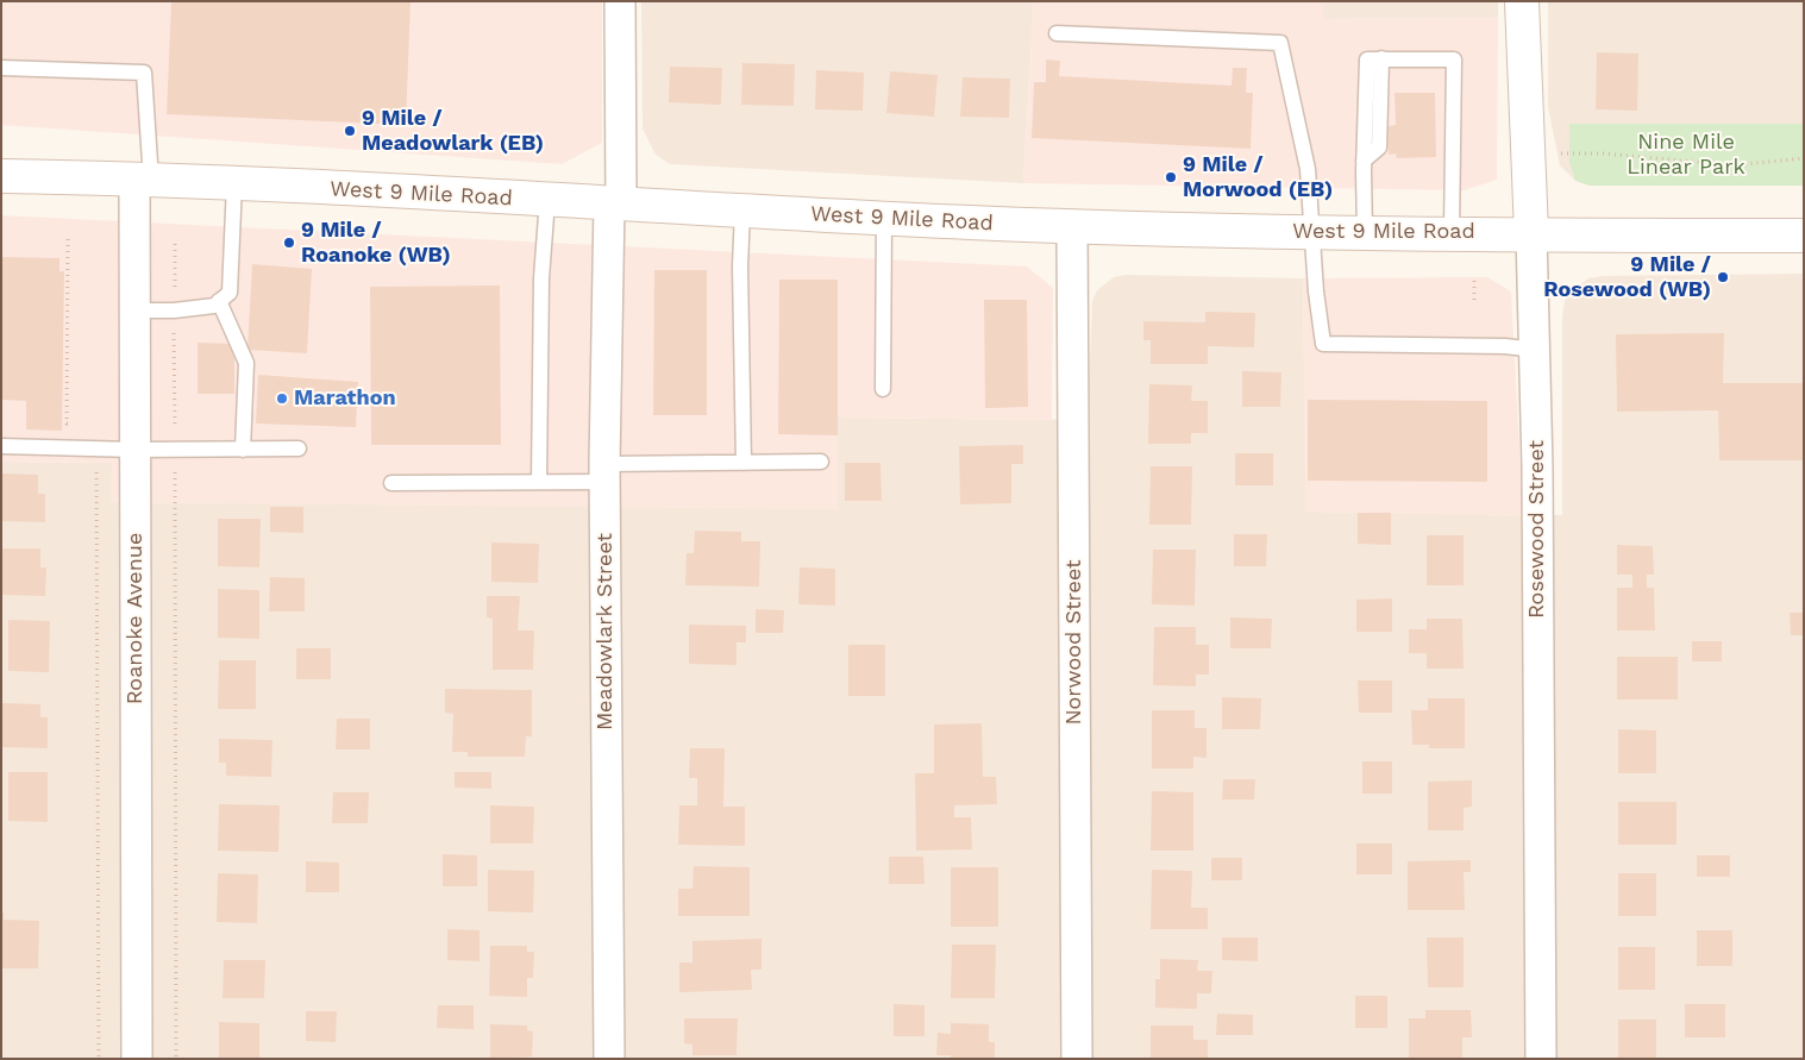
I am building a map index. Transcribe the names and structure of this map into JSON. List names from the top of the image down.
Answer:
{
  "streets": {
    "main road": ["West 9 Mile Road", "Rosewood Street"],
    "street": ["Roanoke Avenue", "Meadowlark Street", "Norwood Street"]
  },
  "crossings": [
    ["West 9 Mile Road", "Rosewood Street"],
    ["West 9 Mile Road", "Roanoke Avenue"],
    ["West 9 Mile Road", "Meadowlark Street"],
    ["West 9 Mile Road", "Norwood Street"]
  ],
  "parks": ["Nine Mile Linear Park"],
  "places": [
    "9 Mile / Meadowlark (EB)",
    "9 Mile / Morwood (EB)",
    "9 Mile / Roanoke (WB)",
    "9 Mile / Rosewood (WB)",
    "Marathon"
  ]
}
